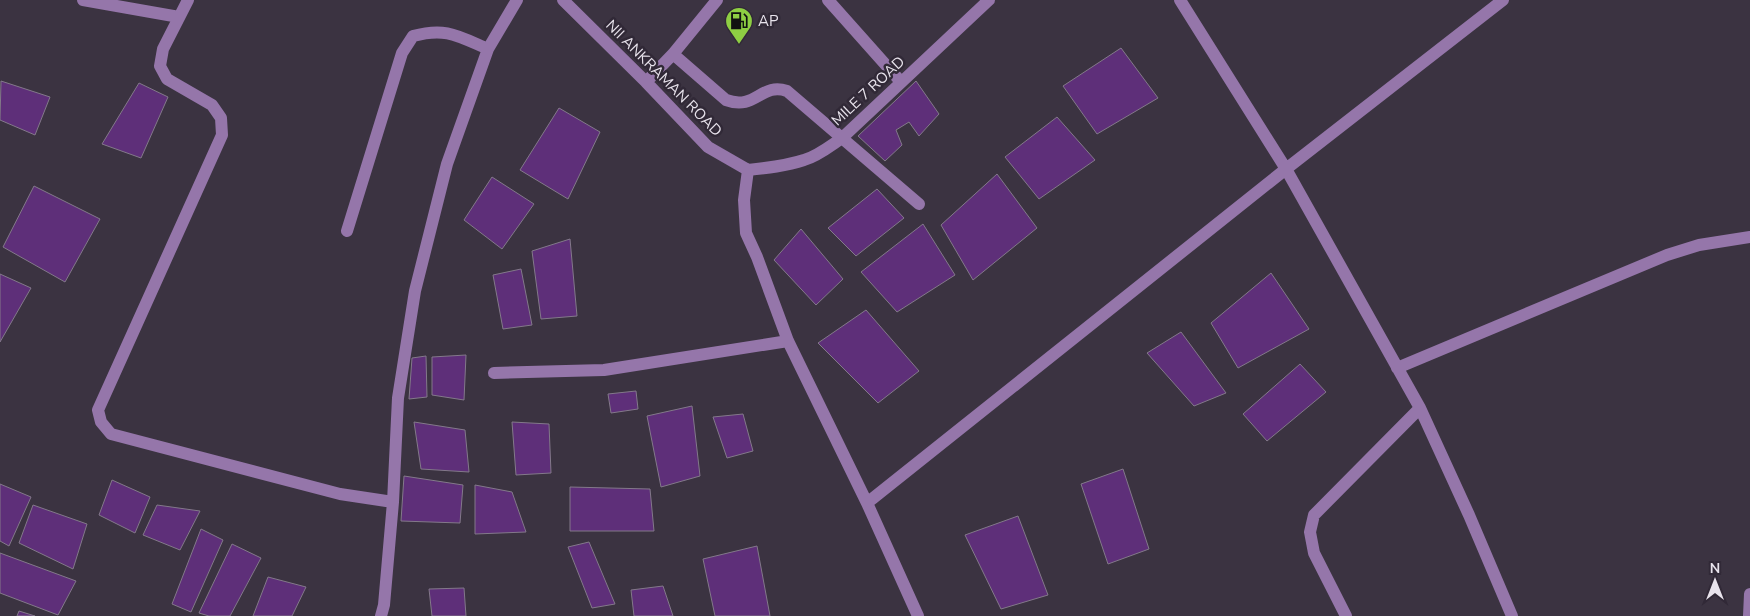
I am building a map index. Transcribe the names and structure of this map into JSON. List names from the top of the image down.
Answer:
{
  "streets": {
    "street": ["NII ANKRAMAN ROAD", "MILE 7 ROAD"]
  },
  "crossings": [
    ["NII ANKRAMAN ROAD", "MILE 7 ROAD"]
  ],
  "places": {
    "fuel station": ["AP"]
  },
  "north": "top"
}
